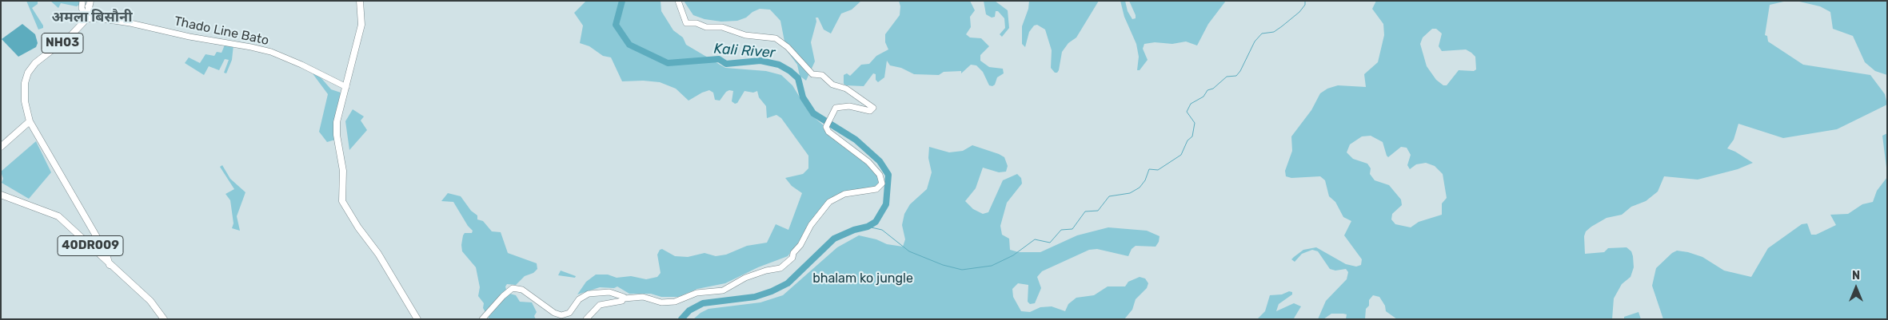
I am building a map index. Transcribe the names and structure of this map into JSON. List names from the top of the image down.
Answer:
{
  "streets": {
    "main road": ["NH03", "40DR009"],
    "street": ["Thado Line Bato"]
  },
  "crossings": [
    ["Thado Line Bato", "NH03"]
  ],
  "districts": ["अमला बिसौनी"],
  "water": ["Kali River"],
  "parks": ["bhalam ko jungle"],
  "north": "top"
}
